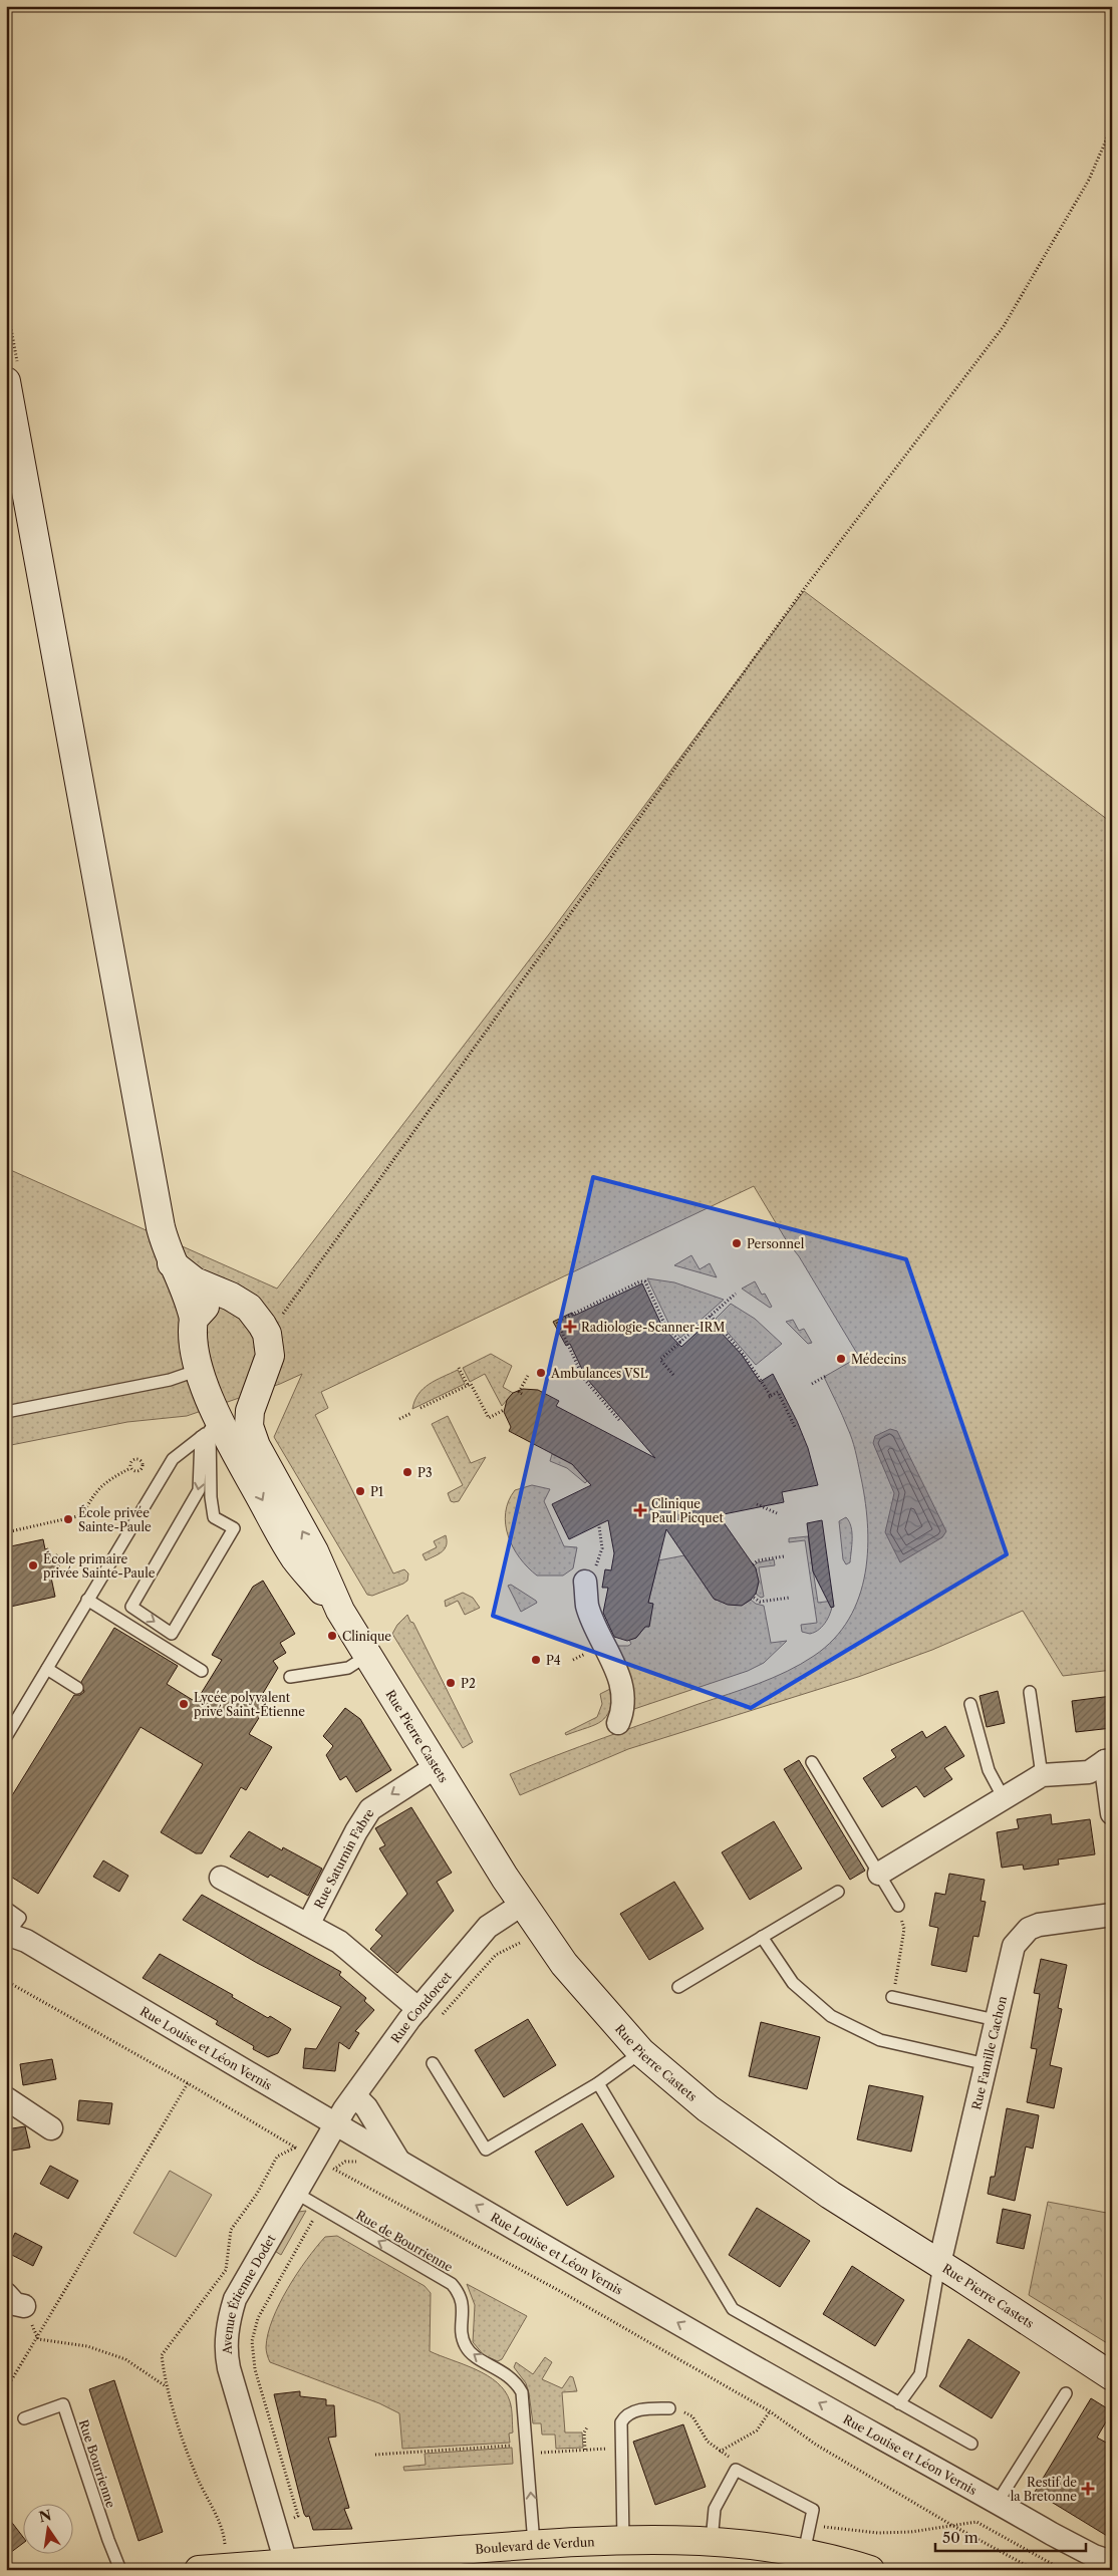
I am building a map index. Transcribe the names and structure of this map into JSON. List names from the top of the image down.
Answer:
{
  "streets": {
    "main road": ["Boulevard de Verdun"],
    "street": [
      "Rue Pierre Castets",
      "Rue Saturnin Fabre",
      "Rue Condorcet",
      "Rue Louise et Léon Vernis",
      "Rue Famille Cachon",
      "Avenue Étienne Dodet"
    ],
    "lane": ["Rue de Bourrienne", "Rue Bourrienne"]
  },
  "crossings": [
    ["Rue Pierre Castets", "Rue Saturnin Fabre"],
    ["Rue Pierre Castets", "Rue Condorcet"],
    ["Rue Pierre Castets", "Rue Famille Cachon"],
    ["Rue Saturnin Fabre", "Rue Condorcet"],
    ["Rue Condorcet", "Rue Louise et Léon Vernis"],
    ["Rue Condorcet", "Avenue Étienne Dodet"],
    ["Rue Louise et Léon Vernis", "Avenue Étienne Dodet"],
    ["Rue de Bourrienne", "Avenue Étienne Dodet"],
    ["Rue de Bourrienne", "Boulevard de Verdun"],
    ["Avenue Étienne Dodet", "Boulevard de Verdun"]
  ],
  "one_way": ["Rue Saturnin Fabre", "Rue Louise et Léon Vernis", "Rue de Bourrienne"],
  "places": {
    "other": [
      "Personnel",
      "Médecins",
      "Ambulances VSL",
      "P3",
      "P1",
      "École privée Sainte-Paule",
      "École primaire privée Sainte-Paule",
      "Clinique",
      "P4",
      "P2",
      "Lycée polyvalent privé Saint-Étienne"
    ],
    "health": ["Radiologie-Scanner-IRM", "Clinique Paul Picquet", "Restif de la Bretonne"]
  },
  "scale_bar": "50 m",
  "north": "top"
}
